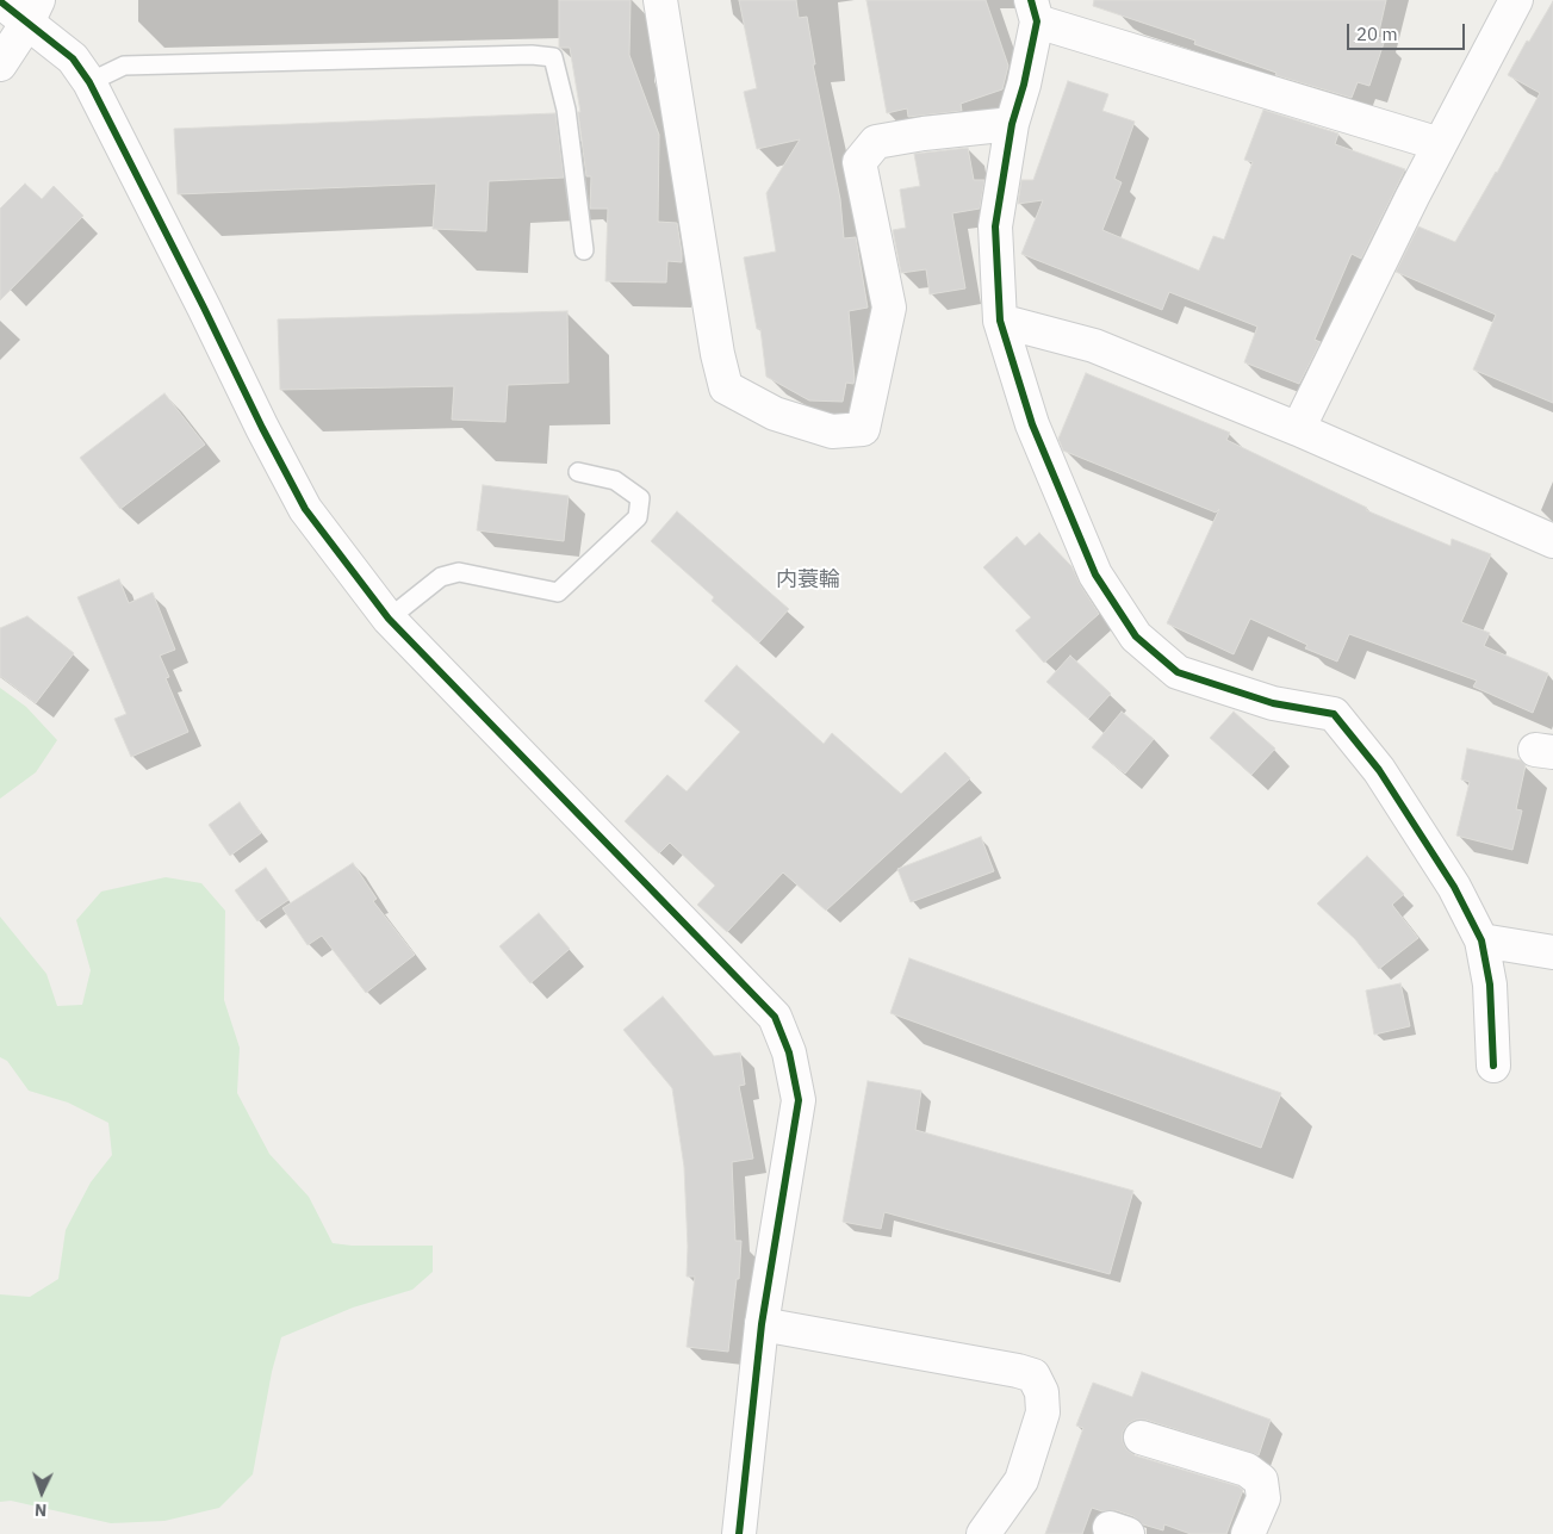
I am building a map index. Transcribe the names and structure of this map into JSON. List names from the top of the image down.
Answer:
{
  "districts": ["内蓑輪"],
  "scale_bar": "20 m",
  "north": "bottom"
}
